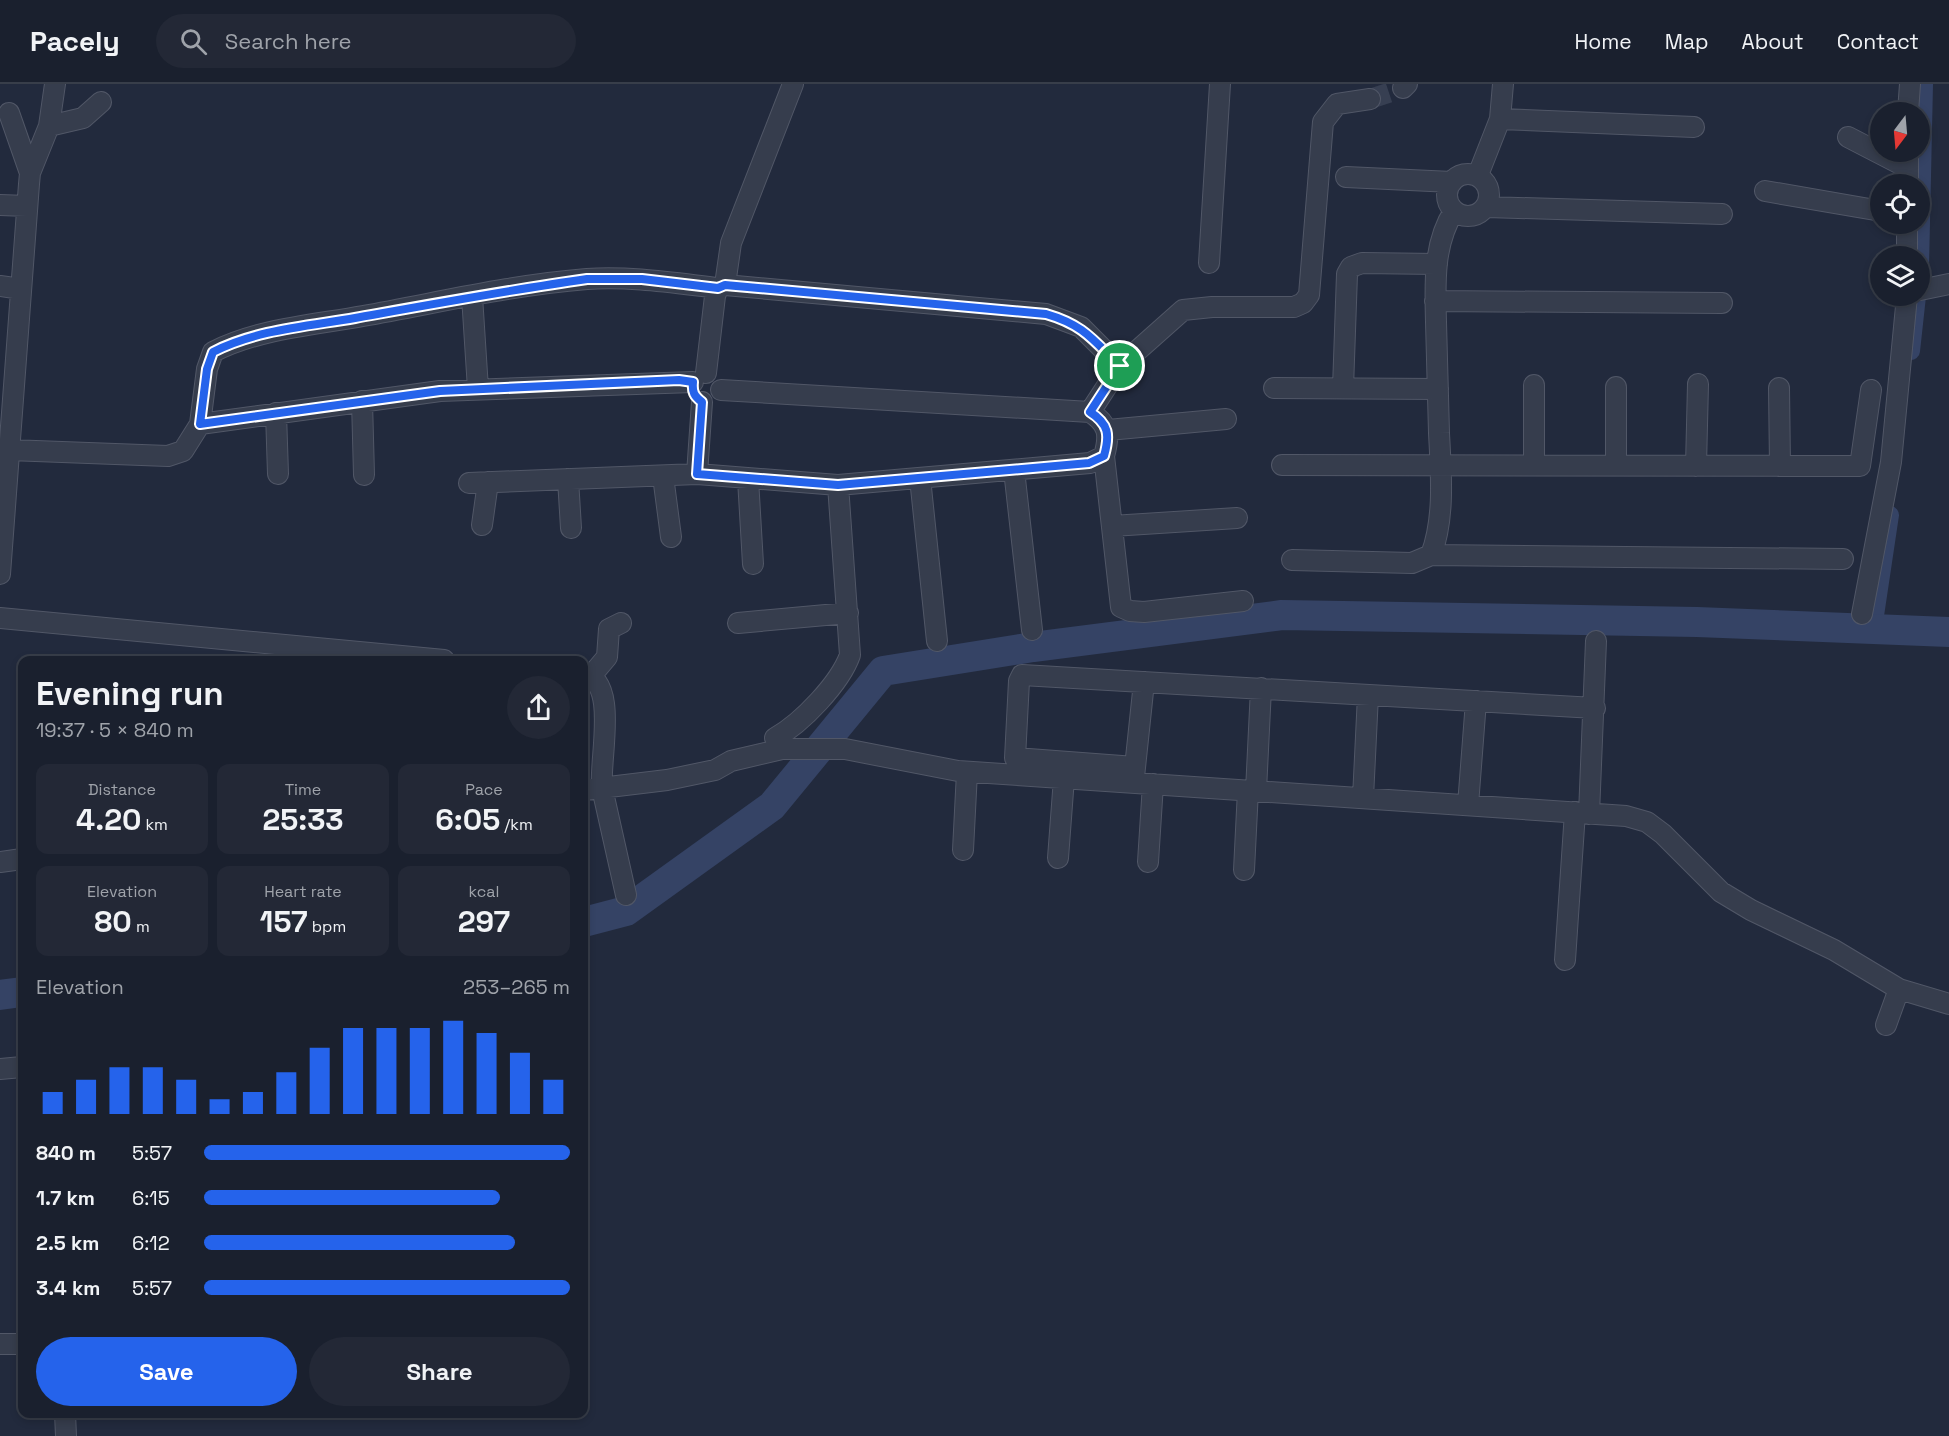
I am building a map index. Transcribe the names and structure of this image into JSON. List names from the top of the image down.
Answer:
{
  "north": "bottom",
  "page": {
    "header": "Pacely",
    "search": "Search here",
    "nav": [
      "Home",
      "Map",
      "About",
      "Contact"
    ],
    "heading": ["Evening run", "19:37 · 5 × 840 m"],
    "stats": [
      ["Distance", "4.20 km"],
      ["Time", "25:33"],
      ["Pace", "6:05 /km"],
      ["Elevation", "80 m"],
      ["Heart rate", "157 bpm"],
      ["kcal", "297"]
    ],
    "chart": ["Elevation", "253–265 m"],
    "list": [
      {
        "name": "840 m",
        "note": "5:57"
      },
      {
        "name": "1.7 km",
        "note": "6:15"
      },
      {
        "name": "2.5 km",
        "note": "6:12"
      },
      {
        "name": "3.4 km",
        "note": "5:57"
      }
    ],
    "buttons": ["Save", "Share"]
  }
}
